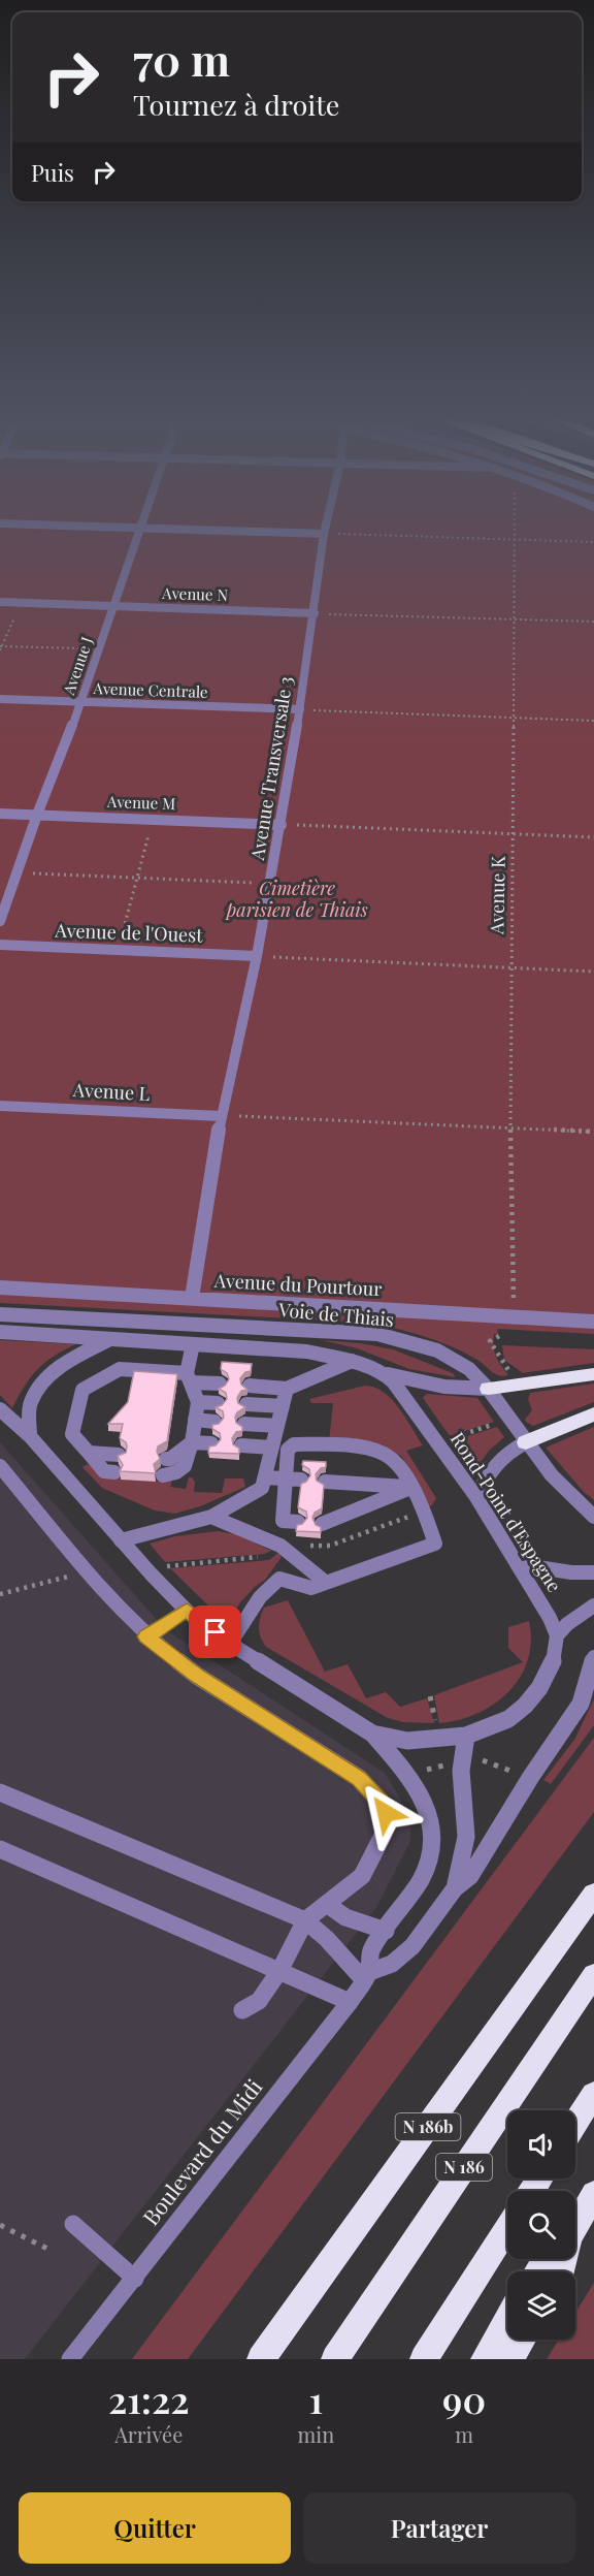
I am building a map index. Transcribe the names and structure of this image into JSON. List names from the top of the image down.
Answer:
{
  "streets": {
    "highway": ["N 186b", "N 186"],
    "street": [
      "Avenue N",
      "Avenue J",
      "Avenue Centrale",
      "Avenue Transversale 3",
      "Avenue M",
      "Avenue de l'Ouest",
      "Avenue L",
      "Avenue du Pourtour",
      "Voie de Thiais",
      "Rond-Point d'Espagne",
      "Boulevard du Midi"
    ],
    "path": ["Avenue K"]
  },
  "crossings": [
    ["Avenue N", "Avenue J"],
    ["Avenue N", "Avenue Transversale 3"],
    ["Avenue J", "Avenue Centrale"],
    ["Avenue J", "Avenue M"],
    ["Avenue Centrale", "Avenue Transversale 3"],
    ["Avenue Transversale 3", "Avenue M"],
    ["Avenue Transversale 3", "Avenue de l'Ouest"],
    ["Avenue Transversale 3", "Avenue L"],
    ["Avenue Transversale 3", "Avenue du Pourtour"],
    ["Avenue K", "Avenue du Pourtour"]
  ],
  "parks": ["Cimetière parisien de Thiais"],
  "page": {
    "turn": ["70 m", "Tournez à droite"],
    "then": "Puis",
    "eta": [
      "21:22",
      "Arrivée",
      "1",
      "min",
      "90",
      "m"
    ],
    "buttons": ["Quitter", "Partager"]
  }
}
